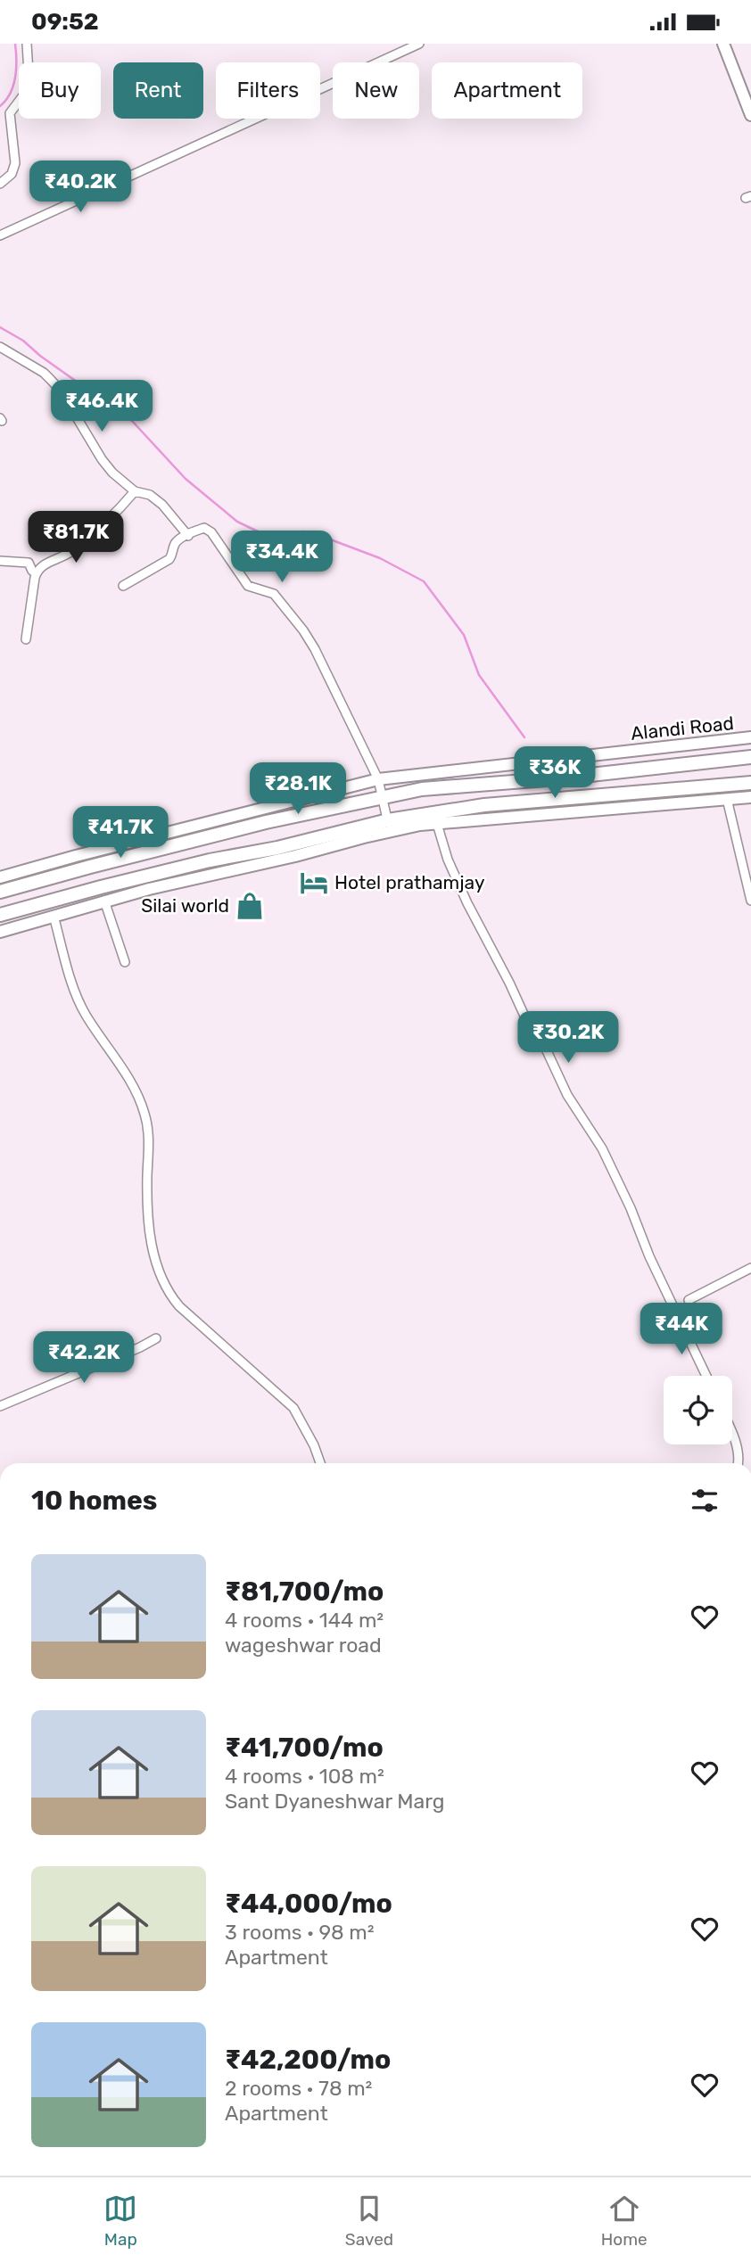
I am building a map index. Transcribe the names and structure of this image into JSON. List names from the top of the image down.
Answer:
{
  "streets": {
    "street": ["Alandi Road"]
  },
  "places": {
    "hotel": ["Hotel prathamjay"],
    "shop": ["Silai world"]
  },
  "page": {
    "status": "09:52",
    "chip": [
      "Buy",
      "Rent",
      "Filters",
      "New",
      "Apartment"
    ],
    "price": [
      "₹40.2K",
      "₹46.4K",
      "₹81.7K",
      "₹34.4K",
      "₹36K",
      "₹28.1K",
      "₹41.7K",
      "₹30.2K",
      "₹44K",
      "₹42.2K"
    ],
    "heading": "10 homes",
    "list": [
      {
        "name": "₹81,700/mo",
        "note": "4 rooms · 144 m² · wageshwar road"
      },
      {
        "name": "₹41,700/mo",
        "note": "4 rooms · 108 m² · Sant Dyaneshwar Marg"
      },
      {
        "name": "₹44,000/mo",
        "note": "3 rooms · 98 m² · Apartment"
      },
      {
        "name": "₹42,200/mo",
        "note": "2 rooms · 78 m² · Apartment"
      }
    ],
    "tabs": ["Map", "Saved", "Home"]
  }
}
